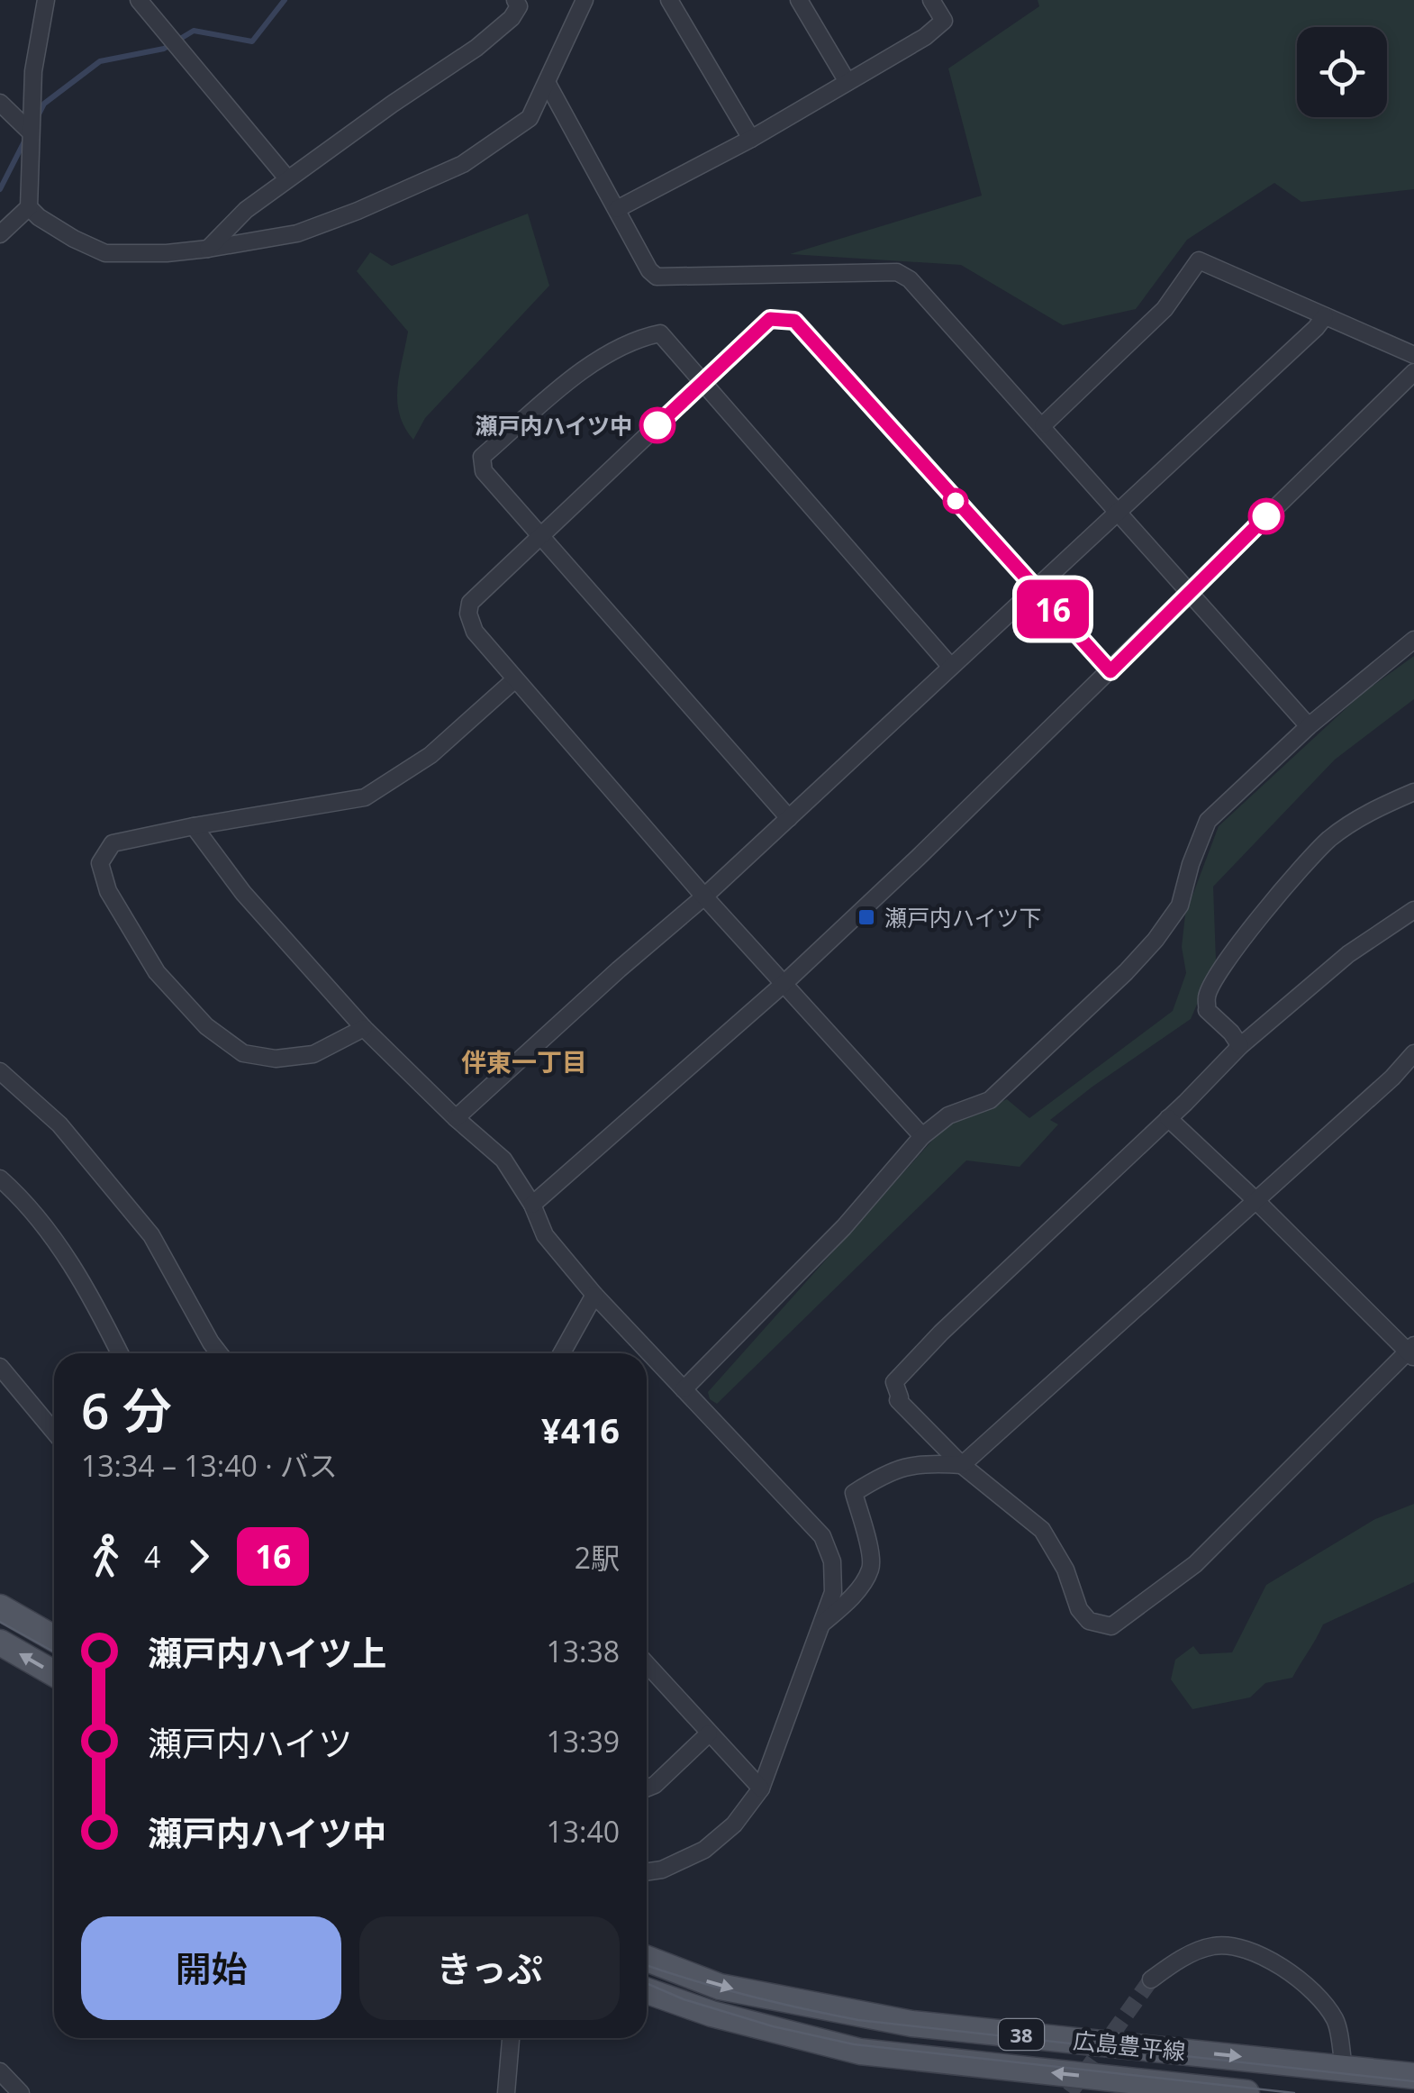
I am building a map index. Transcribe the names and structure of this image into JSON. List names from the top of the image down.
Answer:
{
  "streets": {
    "main road": ["38", "広島豊平線"]
  },
  "districts": ["伴東一丁目"],
  "places": {
    "other": ["瀬戸内ハイツ中"],
    "transit": ["瀬戸内ハイツ下"]
  },
  "lines": ["bus line 16"],
  "page": {
    "on_map": "16",
    "heading": ["6 分", "13:34 – 13:40 · バス", "¥416"],
    "legs": ["4", "16", "2駅"],
    "list": [
      {
        "name": "瀬戸内ハイツ上",
        "value": "13:38"
      },
      {
        "name": "瀬戸内ハイツ",
        "value": "13:39"
      },
      {
        "name": "瀬戸内ハイツ中",
        "value": "13:40"
      }
    ],
    "buttons": ["開始", "きっぷ"]
  }
}
